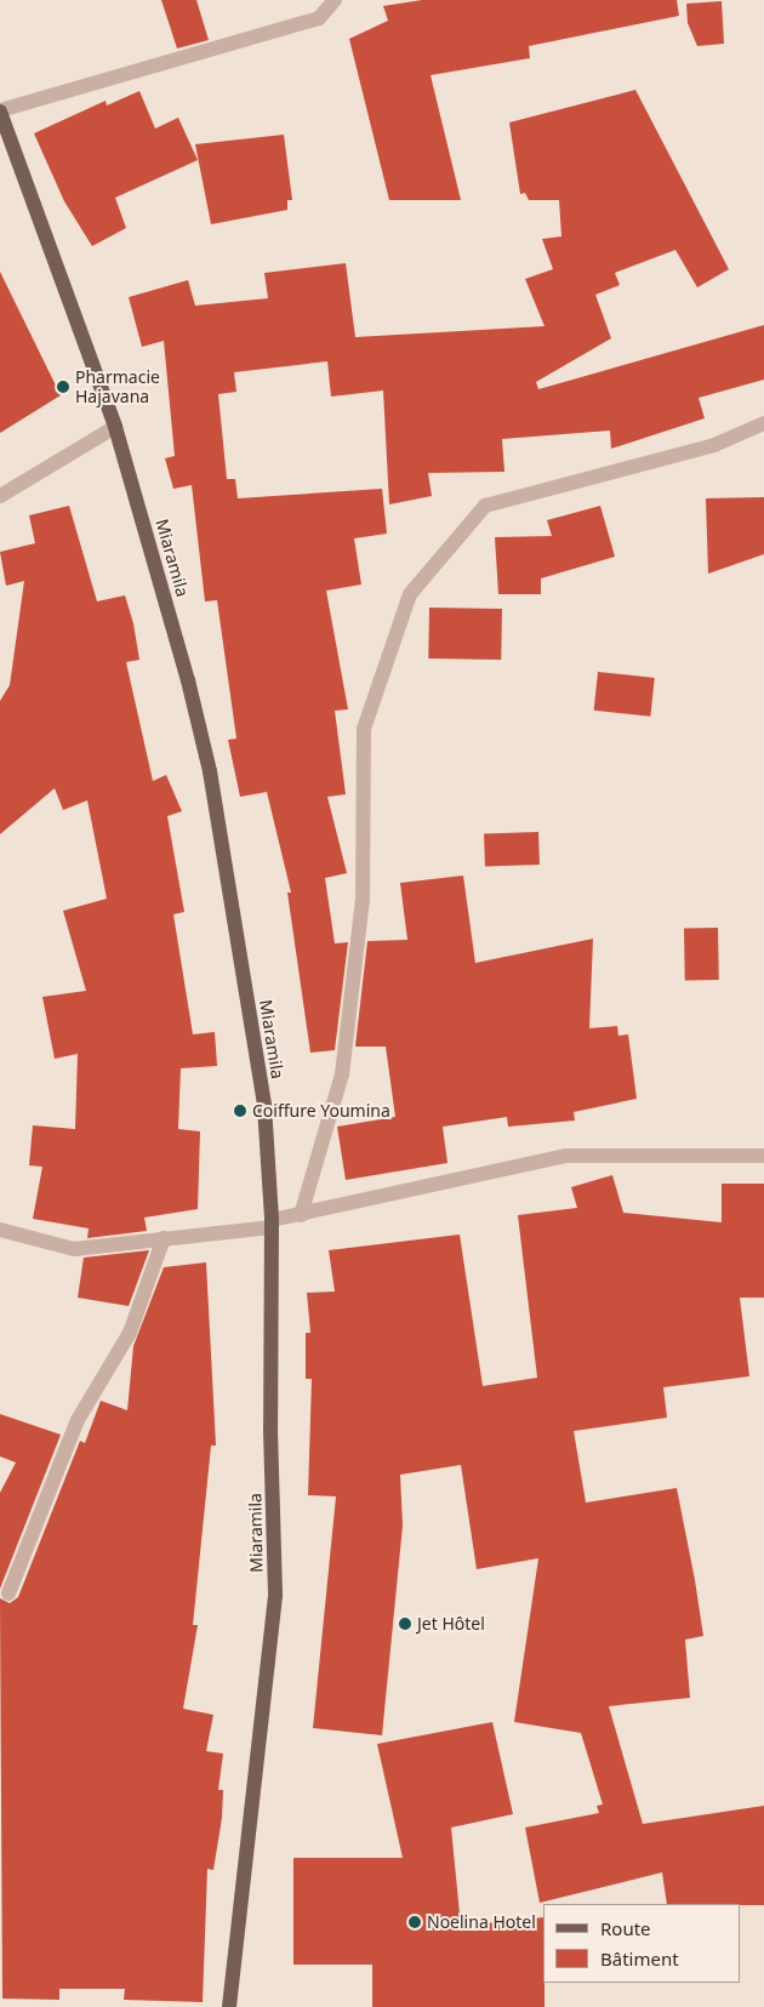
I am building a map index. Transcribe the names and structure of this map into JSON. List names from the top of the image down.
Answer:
{
  "streets": {
    "main road": ["Miaramila"]
  },
  "places": [
    "Pharmacie Hajavana",
    "Coiffure Youmina",
    "Jet Hôtel",
    "Noelina Hotel"
  ],
  "legend": ["Route", "Bâtiment"]
}
